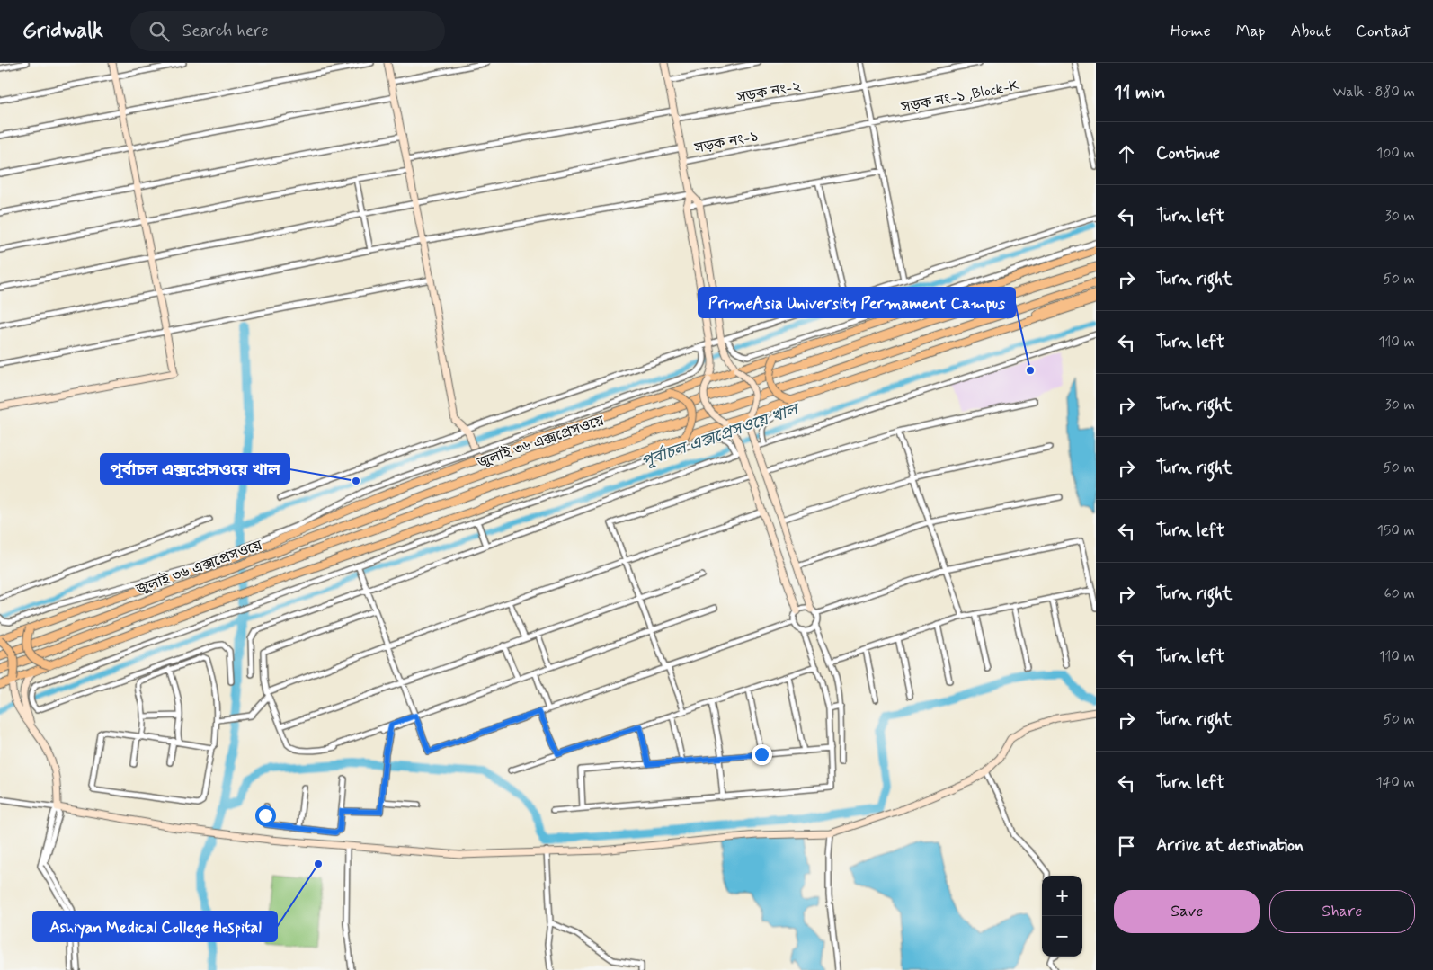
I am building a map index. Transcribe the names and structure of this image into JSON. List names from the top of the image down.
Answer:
{
  "streets": {
    "highway": ["জুলাই ৩৬ এক্সপ্রেসওয়ে"],
    "street": ["সড়ক নং-২", "সড়ক নং-১ ,Block-K", "সড়ক নং-১"]
  },
  "crossings": [
    ["সড়ক নং-২", "সড়ক নং-১"],
    ["সড়ক নং-১ ,Block-K", "সড়ক নং-১"]
  ],
  "water": ["পূর্বাচল এক্সপ্রেসওয়ে খাল"],
  "places": ["PrimeAsia University Permament Campus", "পূর্বাচল এক্সপ্রেসওয়ে খাল", "Ashiyan Medical College Hospital"],
  "page": {
    "header": "Gridwalk",
    "search": "Search here",
    "nav": [
      "Home",
      "Map",
      "About",
      "Contact"
    ],
    "heading": ["11 min", "Walk · 880 m"],
    "list": [
      ["Continue", "100 m"],
      ["Turn left", "30 m"],
      ["Turn right", "50 m"],
      ["Turn left", "110 m"],
      ["Turn right", "30 m"],
      ["Turn right", "50 m"],
      ["Turn left", "150 m"],
      ["Turn right", "60 m"],
      ["Turn left", "110 m"],
      ["Turn right", "50 m"],
      ["Turn left", "140 m"],
      "Arrive at destination"
    ],
    "map_buttons": ["+", "−"],
    "buttons": ["Save", "Share"]
  }
}
